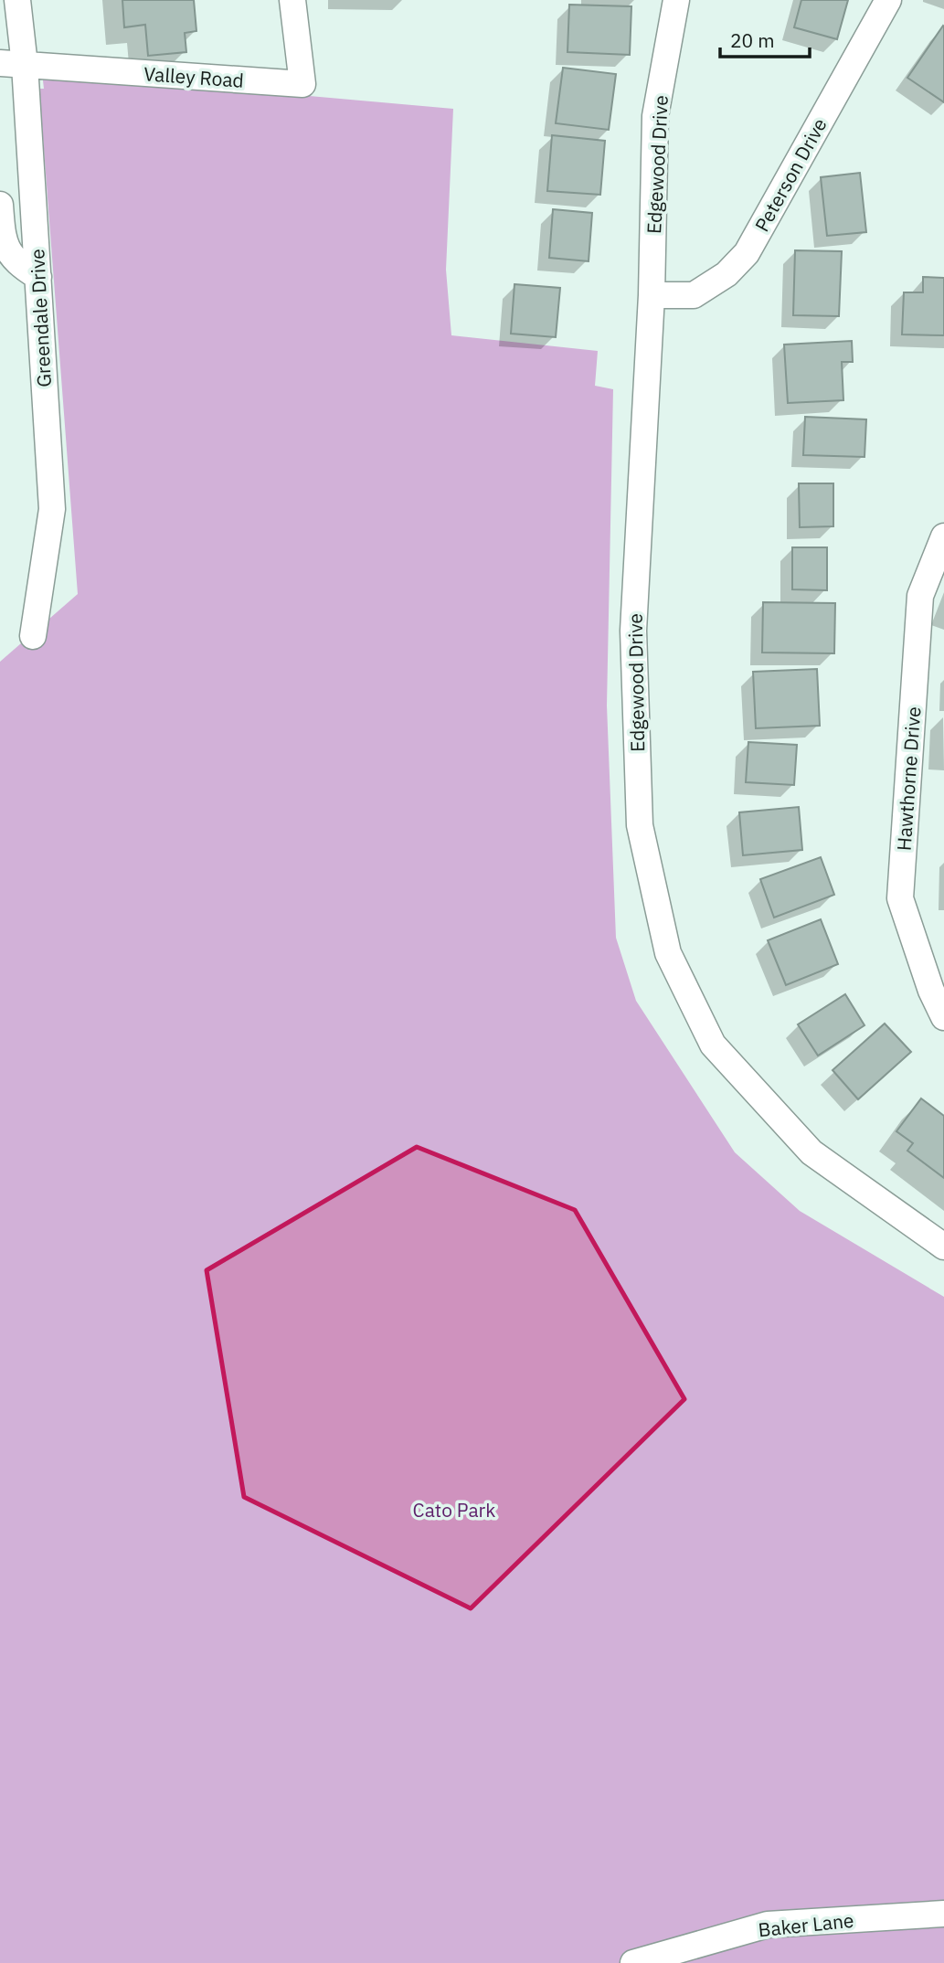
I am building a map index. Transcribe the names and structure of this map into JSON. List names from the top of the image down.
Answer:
{
  "streets": {
    "street": [
      "Valley Road",
      "Edgewood Drive",
      "Peterson Drive",
      "Greendale Drive",
      "Hawthorne Drive",
      "Baker Lane"
    ]
  },
  "crossings": [
    ["Valley Road", "Greendale Drive"],
    ["Edgewood Drive", "Peterson Drive"]
  ],
  "parks": ["Cato Park"],
  "scale_bar": "20 m"
}
